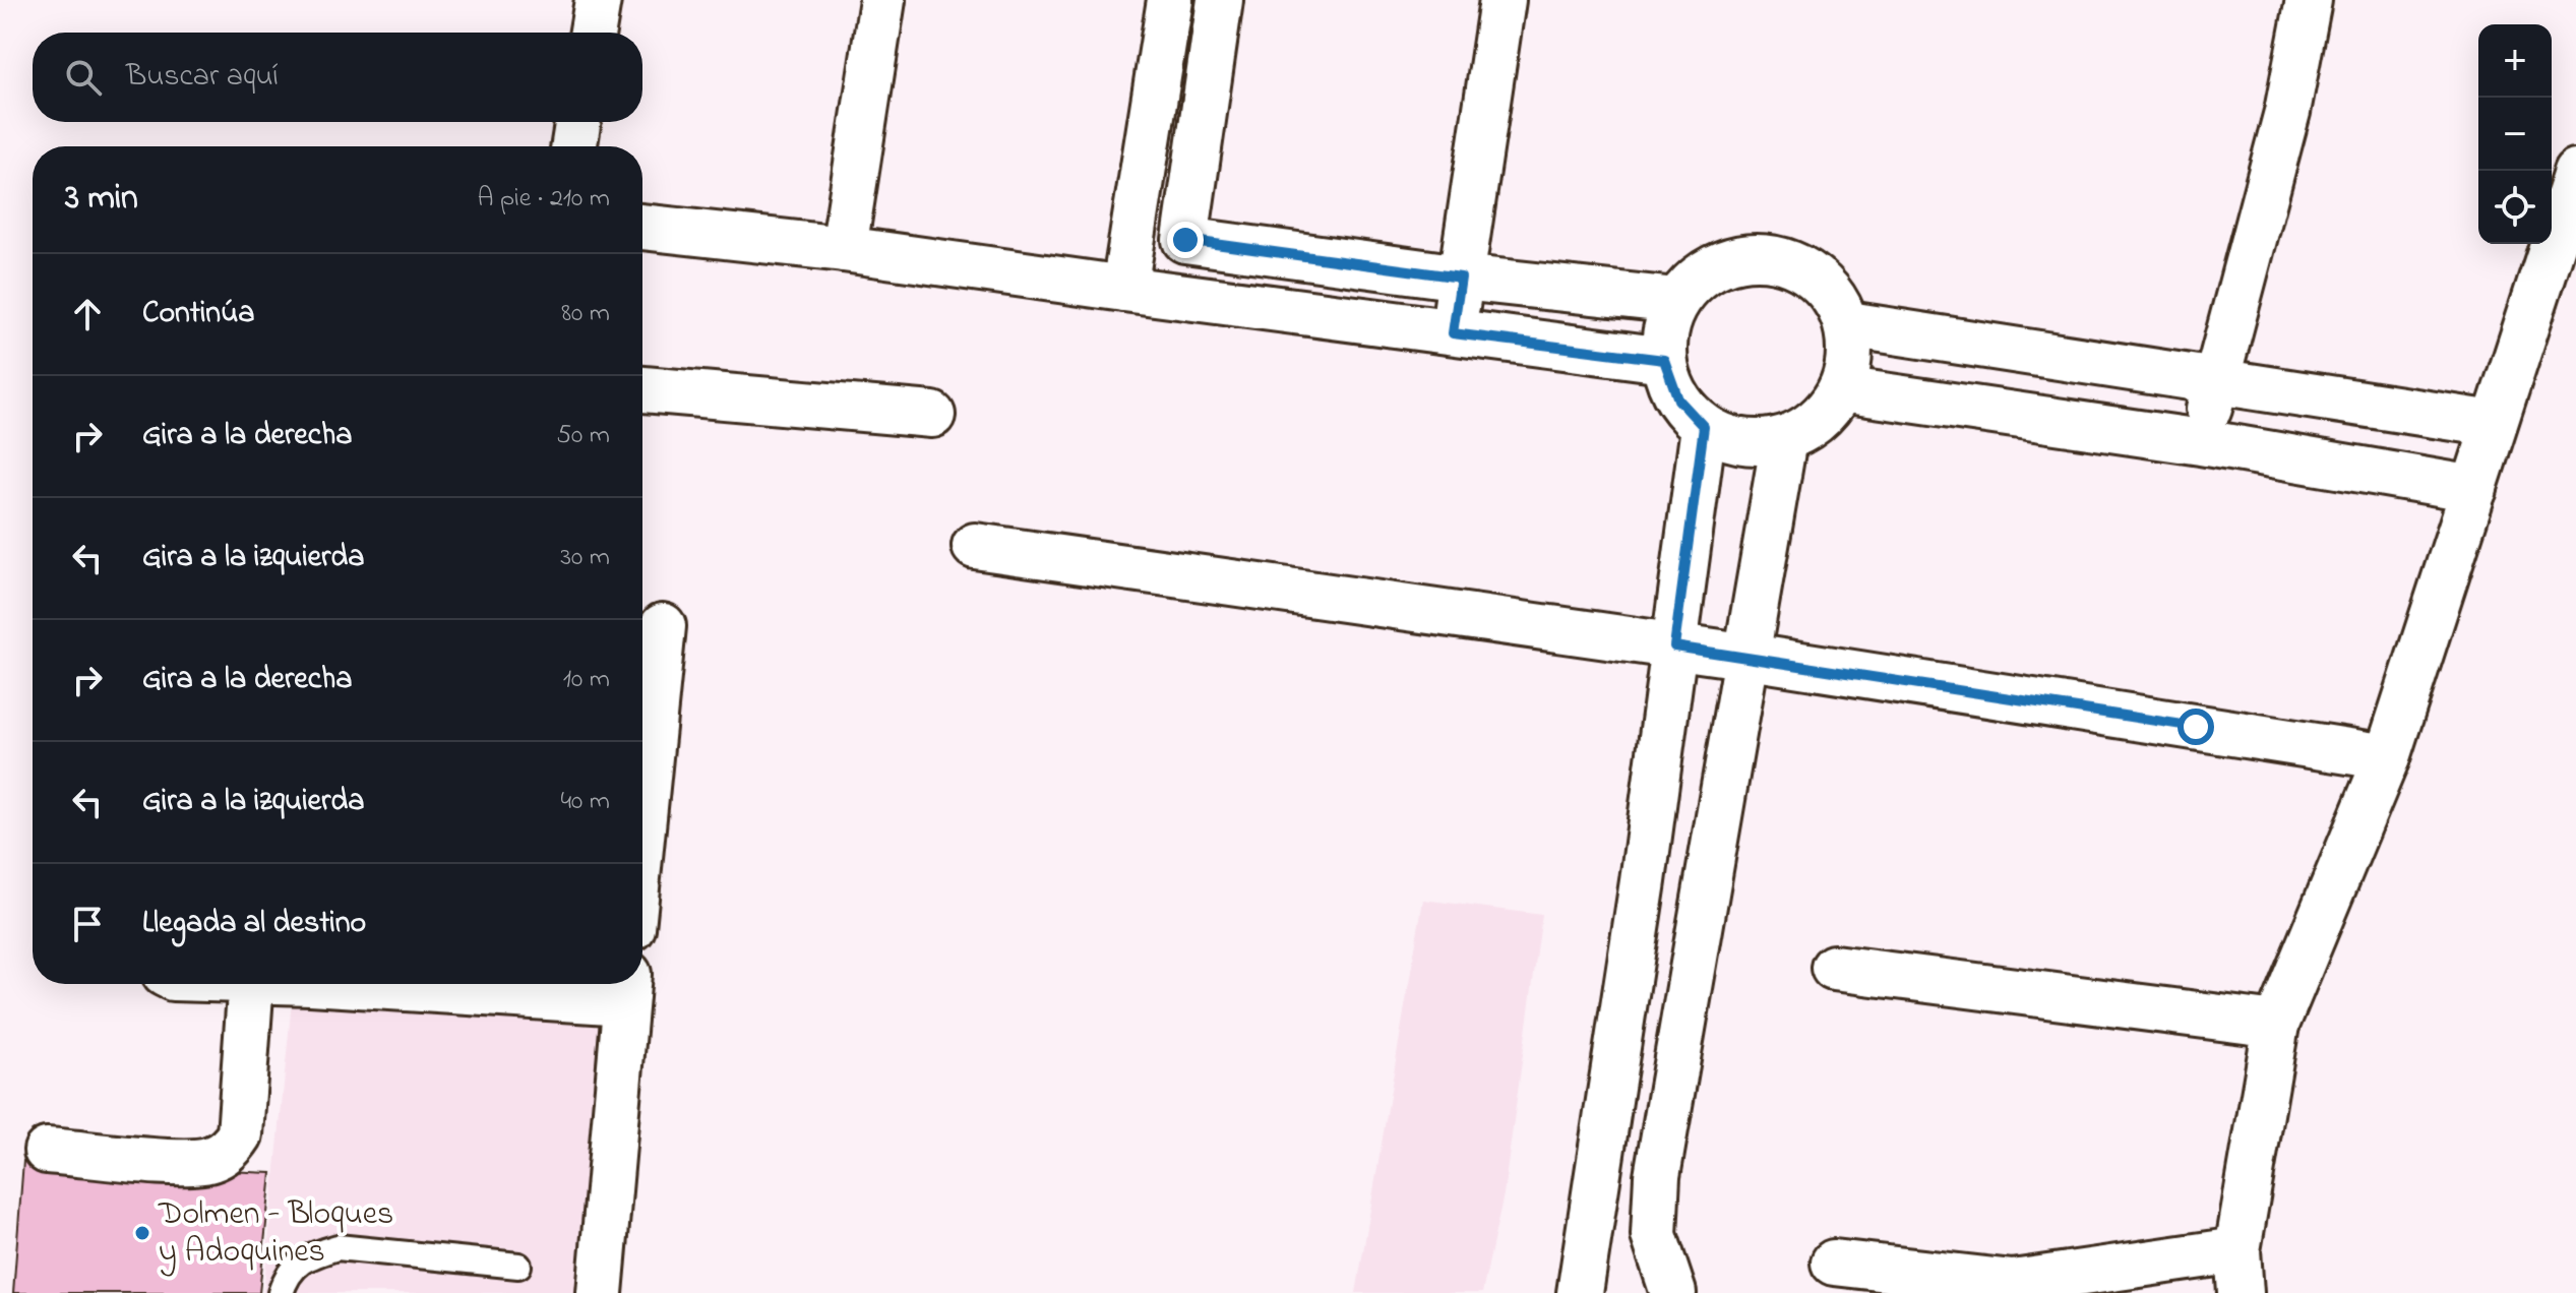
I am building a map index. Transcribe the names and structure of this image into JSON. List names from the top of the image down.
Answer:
{
  "places": ["Dolmen - Bloques y Adoquines"],
  "page": {
    "map_buttons": ["+", "−"],
    "search": "Buscar aquí",
    "heading": ["3 min", "A pie · 210 m"],
    "list": [
      ["Continúa", "80 m"],
      ["Gira a la derecha", "50 m"],
      ["Gira a la izquierda", "30 m"],
      ["Gira a la derecha", "10 m"],
      ["Gira a la izquierda", "40 m"],
      "Llegada al destino"
    ]
  }
}
